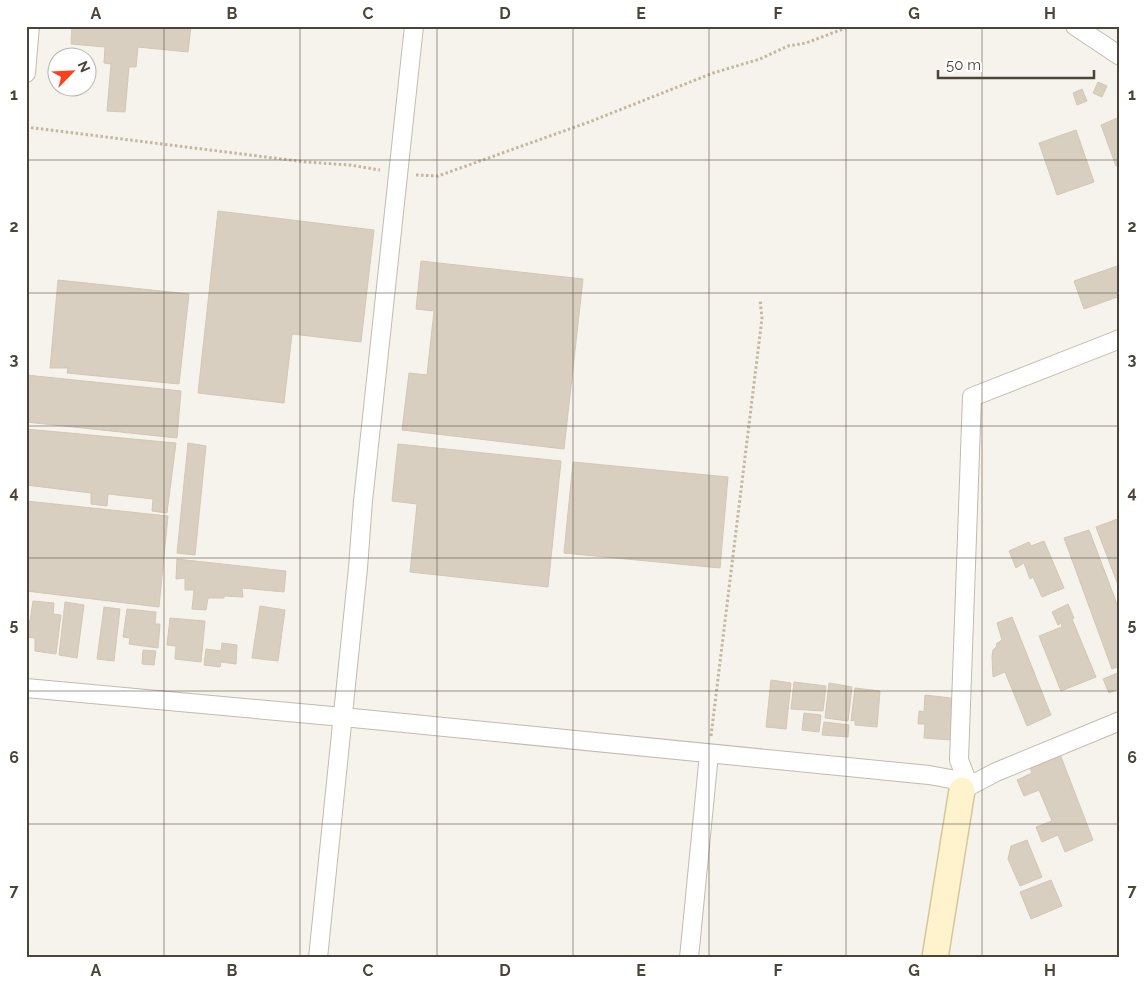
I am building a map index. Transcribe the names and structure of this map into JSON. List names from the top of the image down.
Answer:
{
  "scale_bar": "50 m",
  "north": "top right",
  "grid": {
    "columns": [
      "A",
      "B",
      "C",
      "D",
      "E",
      "F",
      "G",
      "H"
    ],
    "rows": [
      "1",
      "2",
      "3",
      "4",
      "5",
      "6",
      "7"
    ]
  }
}
